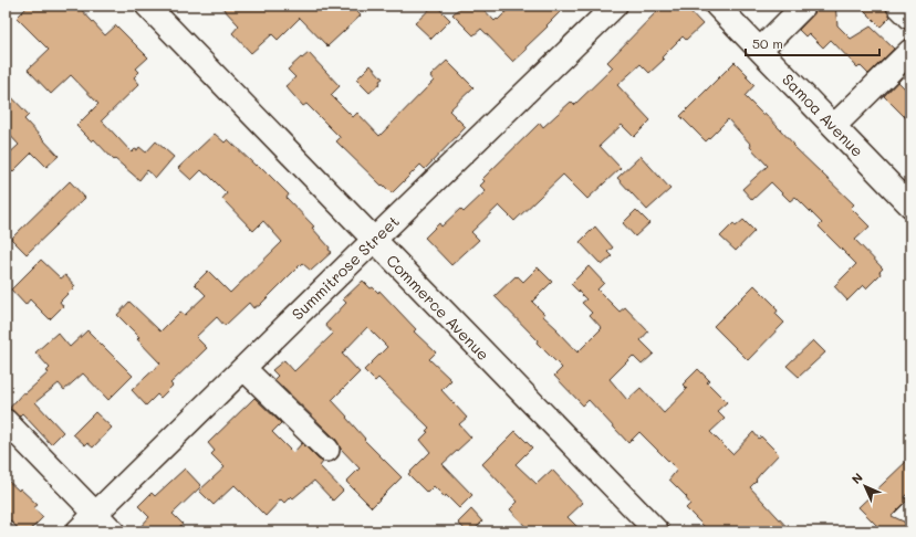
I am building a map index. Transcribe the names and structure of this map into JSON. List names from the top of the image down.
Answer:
{
  "streets": {
    "street": ["Samoa Avenue", "Summitrose Street", "Commerce Avenue"]
  },
  "crossings": [
    ["Summitrose Street", "Commerce Avenue"]
  ],
  "scale_bar": "50 m",
  "north": "top left"
}
